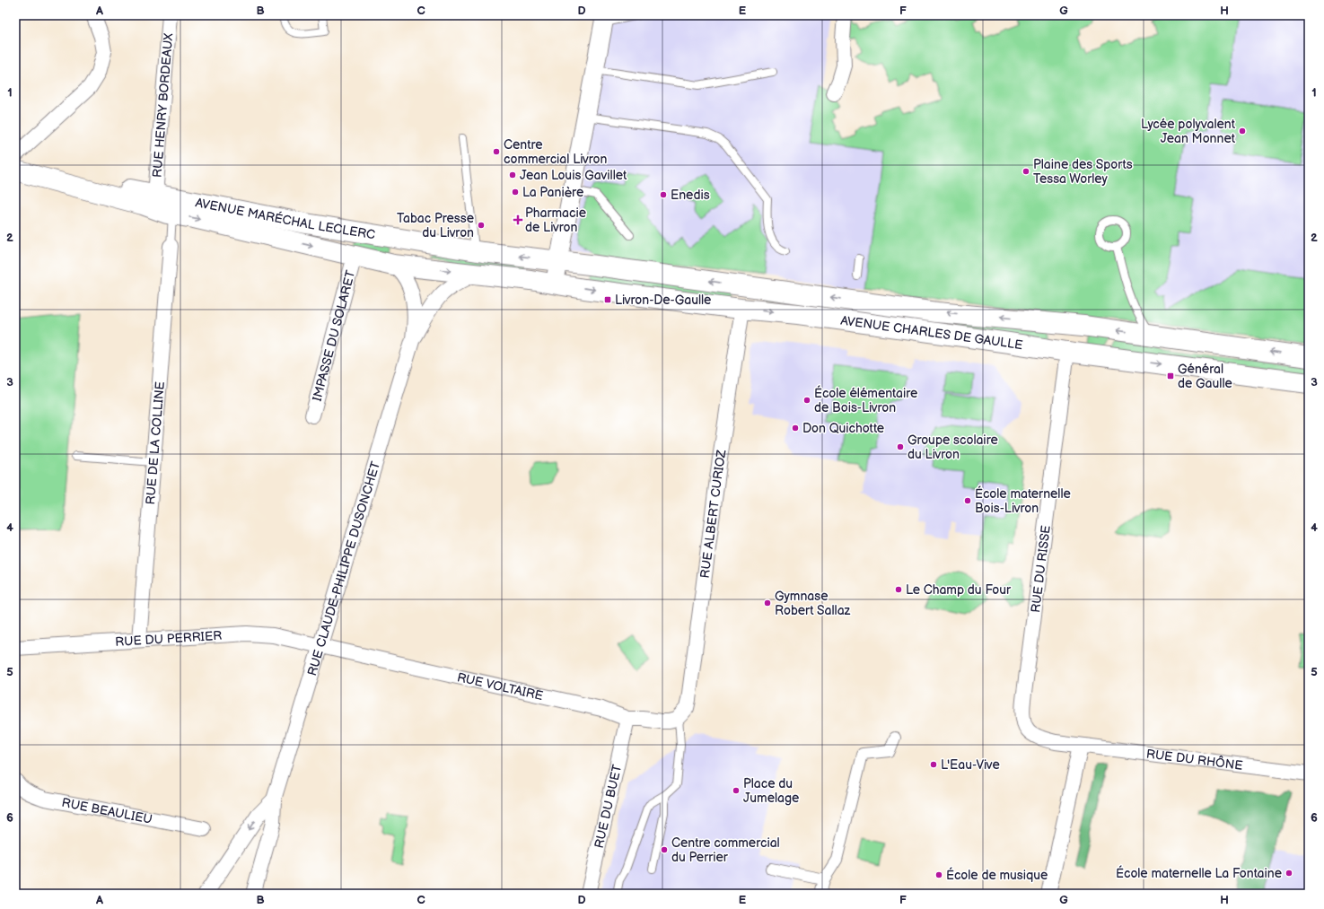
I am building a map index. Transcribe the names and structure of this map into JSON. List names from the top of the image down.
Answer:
{
  "streets": {
    "main road": ["AVENUE MARÉCHAL LECLERC", "AVENUE CHARLES DE GAULLE"],
    "street": [
      "RUE HENRY BORDEAUX",
      "IMPASSE DU SOLARET",
      "RUE DE LA COLLINE",
      "RUE ALBERT CURIOZ",
      "RUE CLAUDE-PHILIPPE DUSONCHET",
      "RUE DU RISSE",
      "RUE DU PERRIER",
      "RUE VOLTAIRE",
      "RUE DU RHÔNE",
      "RUE DU BUET",
      "RUE BEAULIEU"
    ]
  },
  "crossings": [
    ["RUE HENRY BORDEAUX", "AVENUE MARÉCHAL LECLERC"],
    ["AVENUE MARÉCHAL LECLERC", "AVENUE CHARLES DE GAULLE"],
    ["AVENUE MARÉCHAL LECLERC", "IMPASSE DU SOLARET"],
    ["AVENUE MARÉCHAL LECLERC", "RUE CLAUDE-PHILIPPE DUSONCHET"],
    ["AVENUE CHARLES DE GAULLE", "RUE ALBERT CURIOZ"],
    ["AVENUE CHARLES DE GAULLE", "RUE DU RISSE"],
    ["RUE DE LA COLLINE", "RUE DU PERRIER"],
    ["RUE ALBERT CURIOZ", "RUE VOLTAIRE"],
    ["RUE CLAUDE-PHILIPPE DUSONCHET", "RUE DU PERRIER"],
    ["RUE CLAUDE-PHILIPPE DUSONCHET", "RUE VOLTAIRE"],
    ["RUE DU RISSE", "RUE DU RHÔNE"],
    ["RUE DU PERRIER", "RUE VOLTAIRE"],
    ["RUE VOLTAIRE", "RUE DU BUET"]
  ],
  "places": {
    "other": [
      "Lycée polyvalent Jean Monnet",
      "Centre commercial Livron",
      "Plaine des Sports Tessa Worley",
      "Jean Louis Gavillet",
      "La Panière",
      "Enedis",
      "Tabac Presse du Livron",
      "École élémentaire de Bois-Livron",
      "Don Quichotte",
      "Groupe scolaire du Livron",
      "École maternelle Bois-Livron",
      "Le Champ du Four",
      "Gymnase Robert Sallaz",
      "L'Eau-Vive",
      "Place du Jumelage",
      "Centre commercial du Perrier",
      "École maternelle La Fontaine",
      "École de musique"
    ],
    "health": ["Pharmacie de Livron"],
    "transit": ["Livron-De-Gaulle", "Général de Gaulle"]
  },
  "grid": {
    "columns": [
      "A",
      "B",
      "C",
      "D",
      "E",
      "F",
      "G",
      "H"
    ],
    "rows": [
      "1",
      "2",
      "3",
      "4",
      "5",
      "6"
    ]
  }
}
